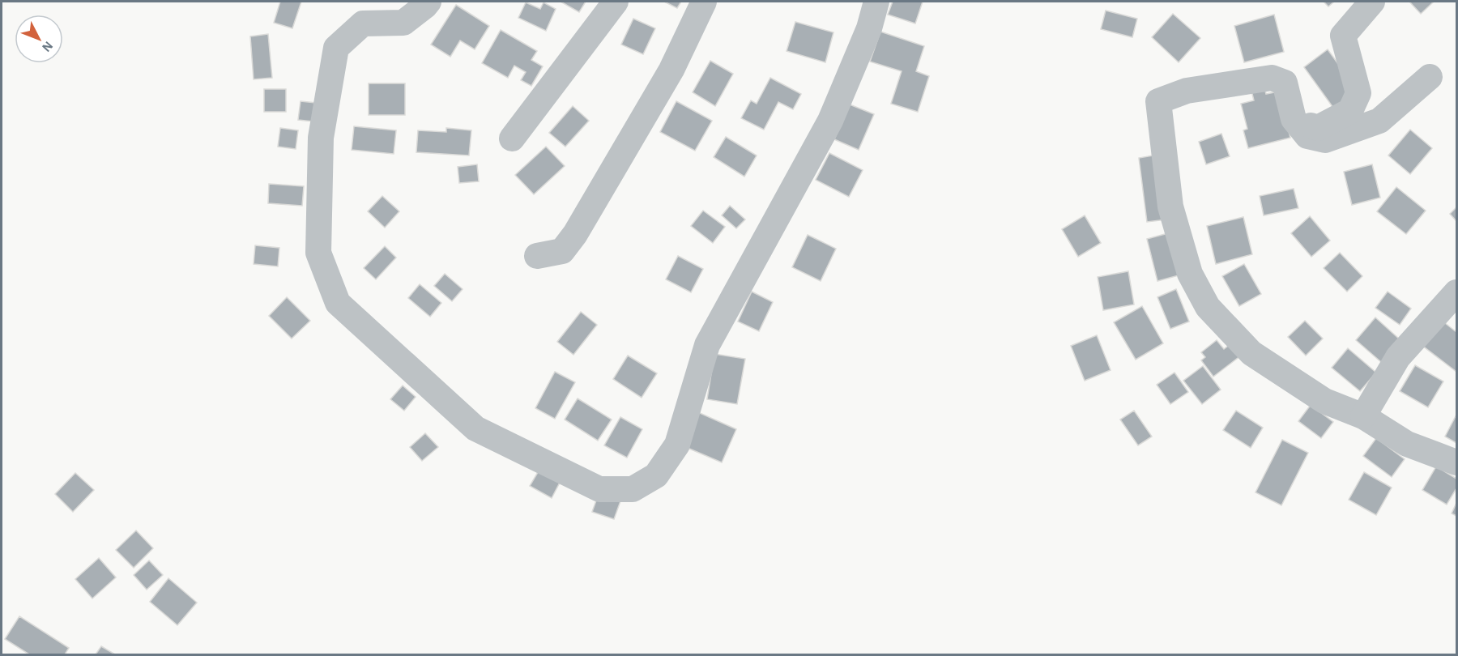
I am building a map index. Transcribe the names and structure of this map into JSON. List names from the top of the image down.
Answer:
{
  "north": "bottom right"
}
